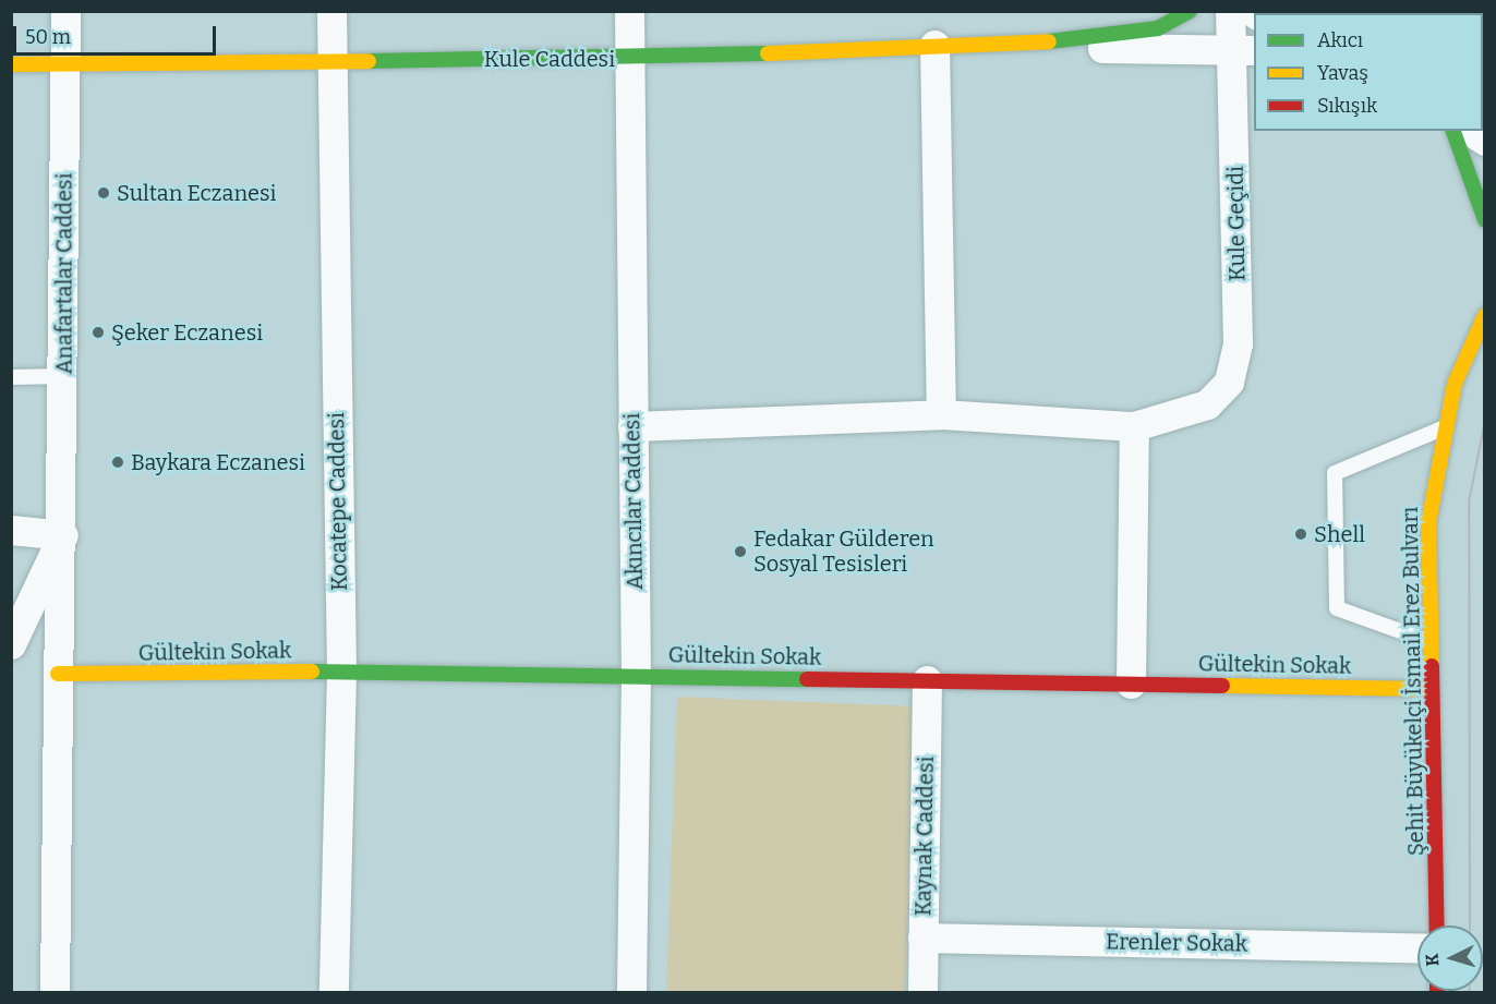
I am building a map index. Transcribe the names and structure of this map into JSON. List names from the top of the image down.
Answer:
{
  "streets": {
    "street": [
      "Kule Caddesi",
      "Kule Geçidi",
      "Anafartalar Caddesi",
      "Kocatepe Caddesi",
      "Akıncılar Caddesi",
      "Gültekin Sokak",
      "Şehit Büyükelçi İsmail Erez Bulvarı",
      "Kaynak Caddesi",
      "Erenler Sokak"
    ]
  },
  "crossings": [
    ["Kule Caddesi", "Kule Geçidi"],
    ["Kule Caddesi", "Anafartalar Caddesi"],
    ["Kule Caddesi", "Kocatepe Caddesi"],
    ["Kule Caddesi", "Akıncılar Caddesi"],
    ["Anafartalar Caddesi", "Gültekin Sokak"],
    ["Kocatepe Caddesi", "Gültekin Sokak"],
    ["Akıncılar Caddesi", "Gültekin Sokak"],
    ["Gültekin Sokak", "Şehit Büyükelçi İsmail Erez Bulvarı"],
    ["Gültekin Sokak", "Kaynak Caddesi"],
    ["Kaynak Caddesi", "Erenler Sokak"]
  ],
  "places": [
    "Sultan Eczanesi",
    "Şeker Eczanesi",
    "Baykara Eczanesi",
    "Shell",
    "Fedakar Gülderen Sosyal Tesisleri"
  ],
  "legend": ["Akıcı", "Yavaş", "Sıkışık"],
  "scale_bar": "50 m",
  "north": "left"
}
